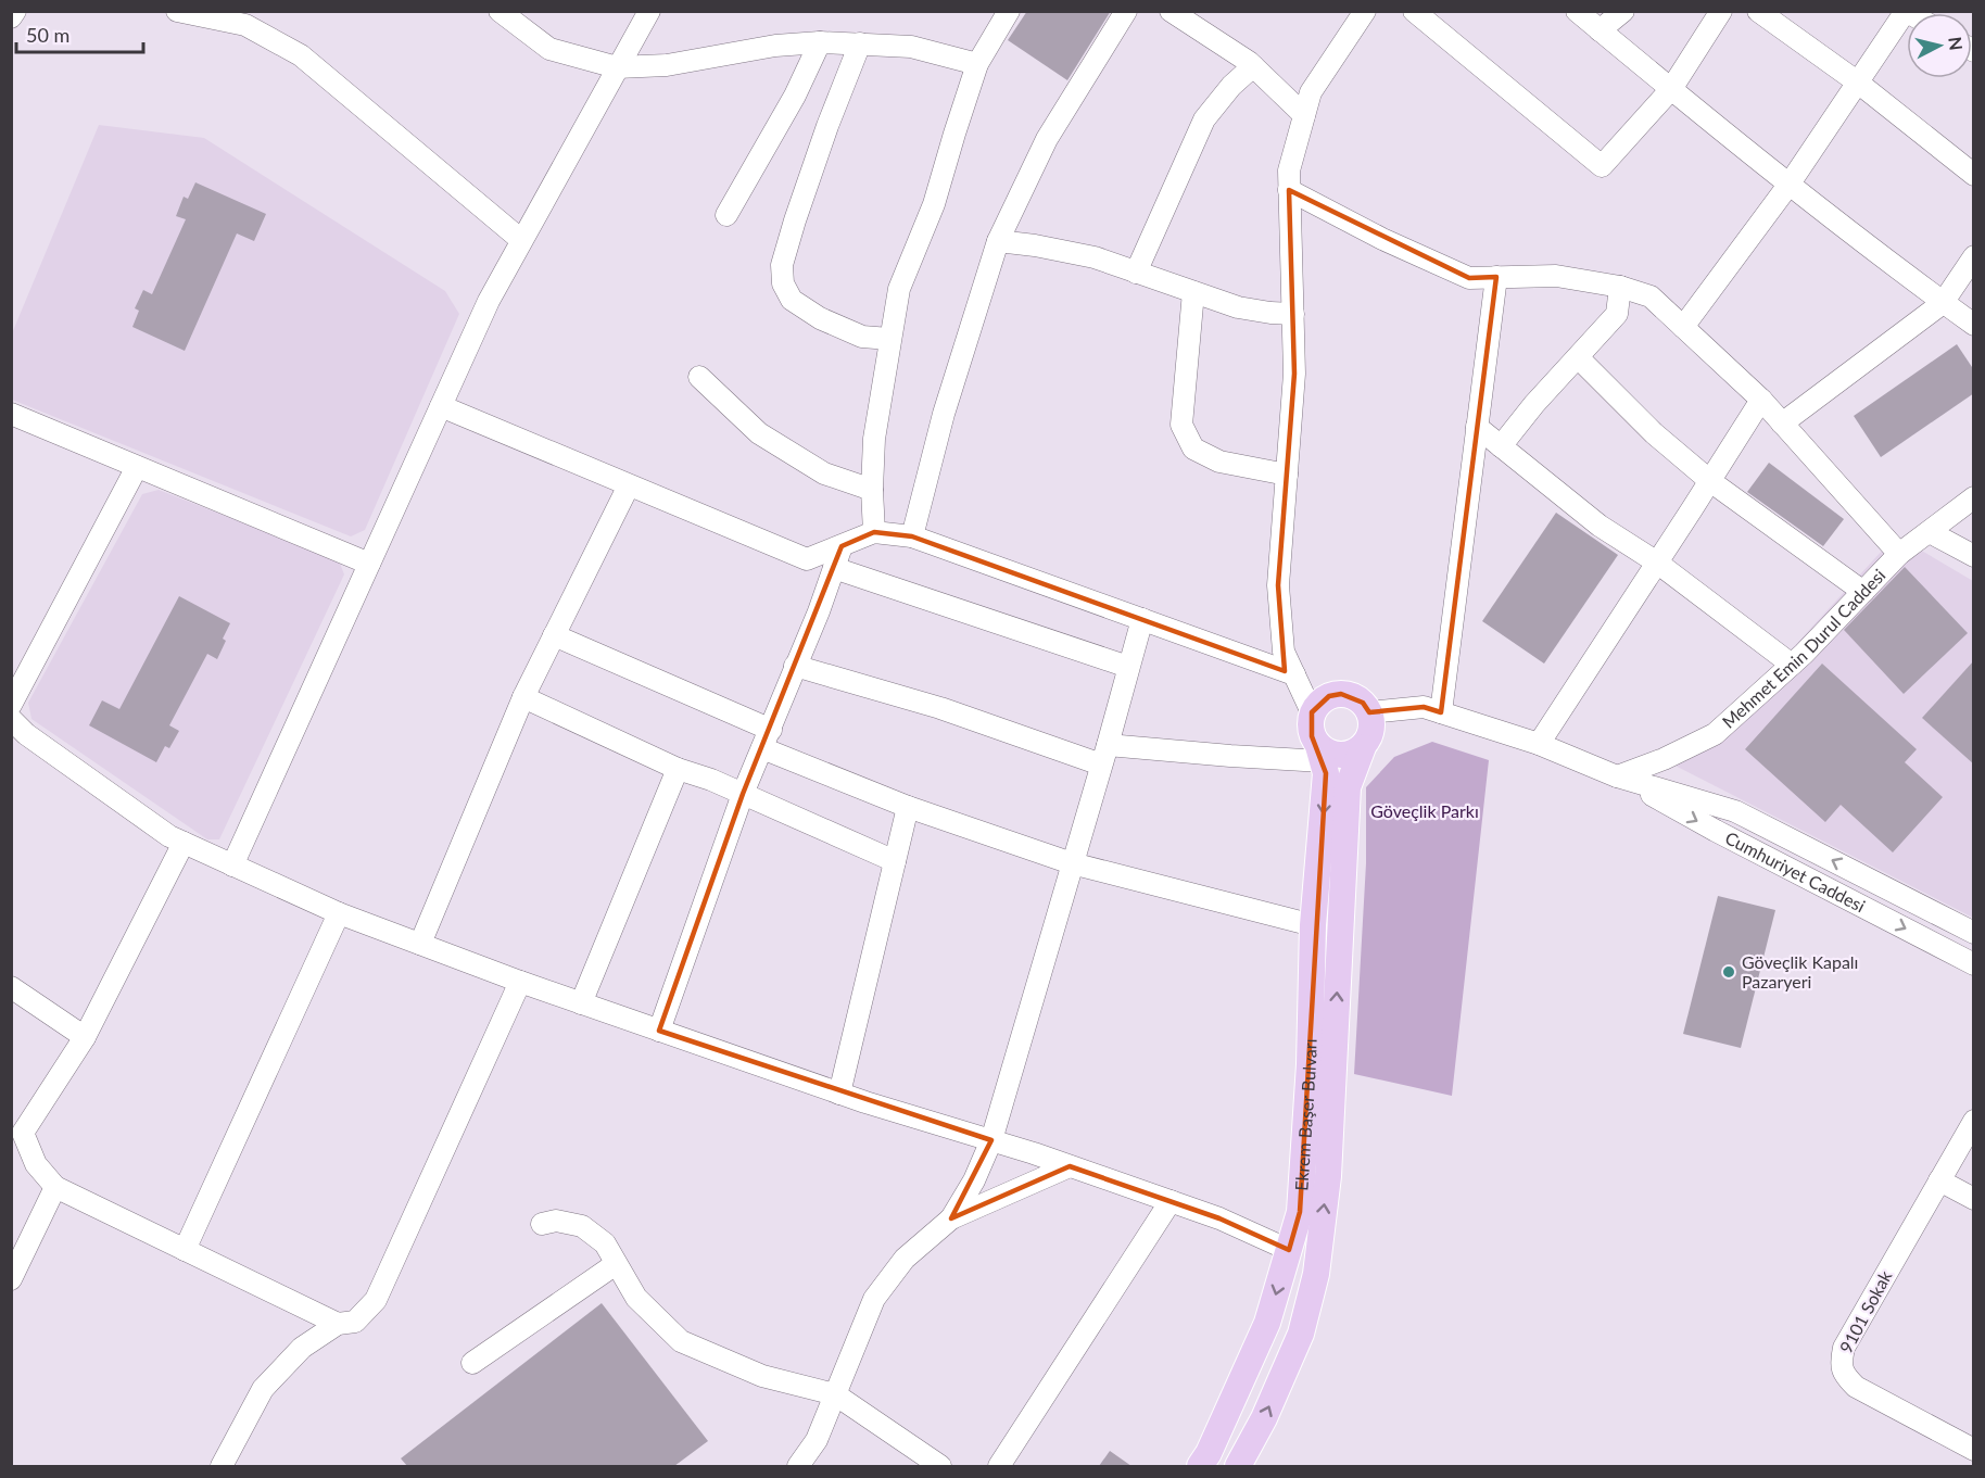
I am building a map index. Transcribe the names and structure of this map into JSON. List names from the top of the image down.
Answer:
{
  "streets": {
    "main road": ["Ekrem Başer Bulvarı"],
    "street": ["Mehmet Emin Durul Caddesi", "Cumhuriyet Caddesi", "9101 Sokak"]
  },
  "crossings": [
    ["Mehmet Emin Durul Caddesi", "Cumhuriyet Caddesi"],
    ["Cumhuriyet Caddesi", "Ekrem Başer Bulvarı"]
  ],
  "parks": ["Göveçlik Parkı"],
  "places": ["Göveçlik Kapalı Pazaryeri"],
  "scale_bar": "50 m",
  "north": "right"
}
